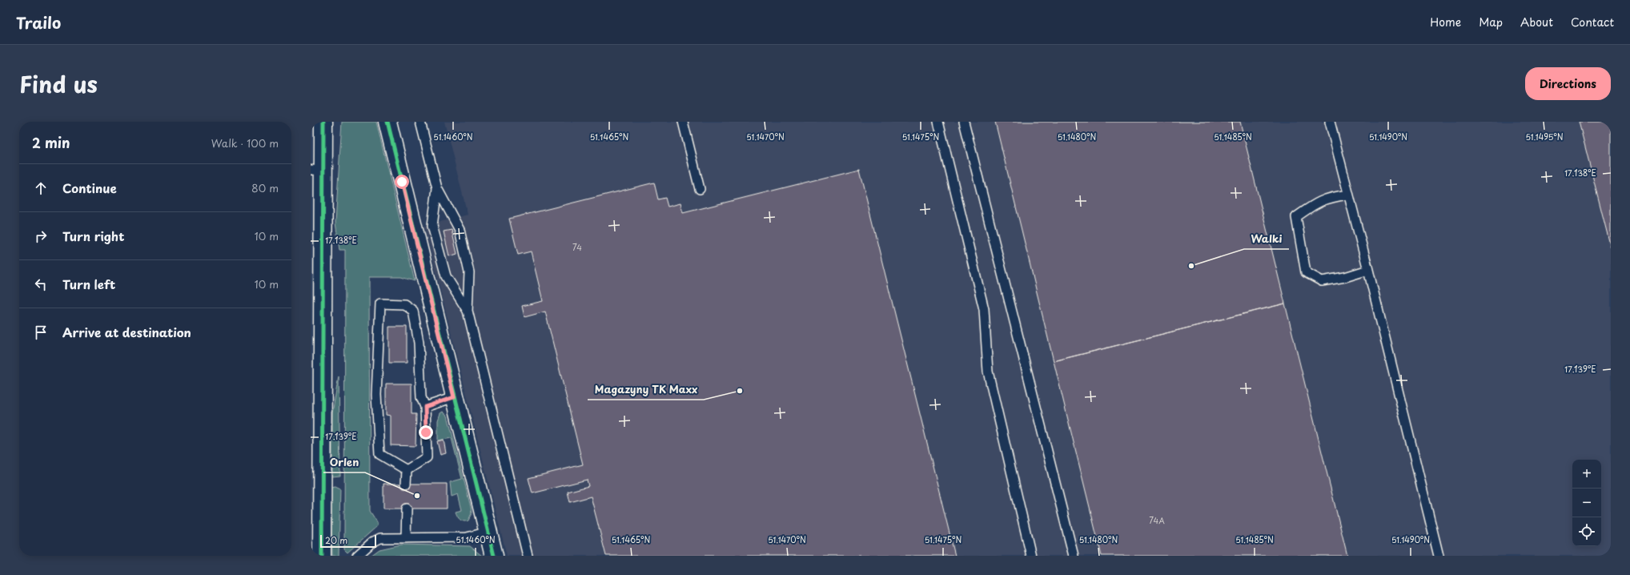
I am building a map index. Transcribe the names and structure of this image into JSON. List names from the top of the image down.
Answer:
{
  "places": ["Walki", "Magazyny TK Maxx", "Orlen"],
  "house_numbers": ["74", "74A"],
  "scale_bar": "20 m",
  "page": {
    "header": "Trailo",
    "nav": [
      "Home",
      "Map",
      "About",
      "Contact"
    ],
    "title": "Find us",
    "buttons": "Directions",
    "heading": ["2 min", "Walk · 100 m"],
    "list": [
      ["Continue", "80 m"],
      ["Turn right", "10 m"],
      ["Turn left", "10 m"],
      "Arrive at destination"
    ],
    "map_buttons": ["+", "−"],
    "scale": "20 m"
  },
  "coordinates": [
    "51.1460°N",
    "51.1465°N",
    "51.1470°N",
    "51.1475°N",
    "51.1480°N",
    "51.1485°N",
    "51.1490°N",
    "51.1495°N",
    "17.138°E",
    "17.139°E"
  ]
}
